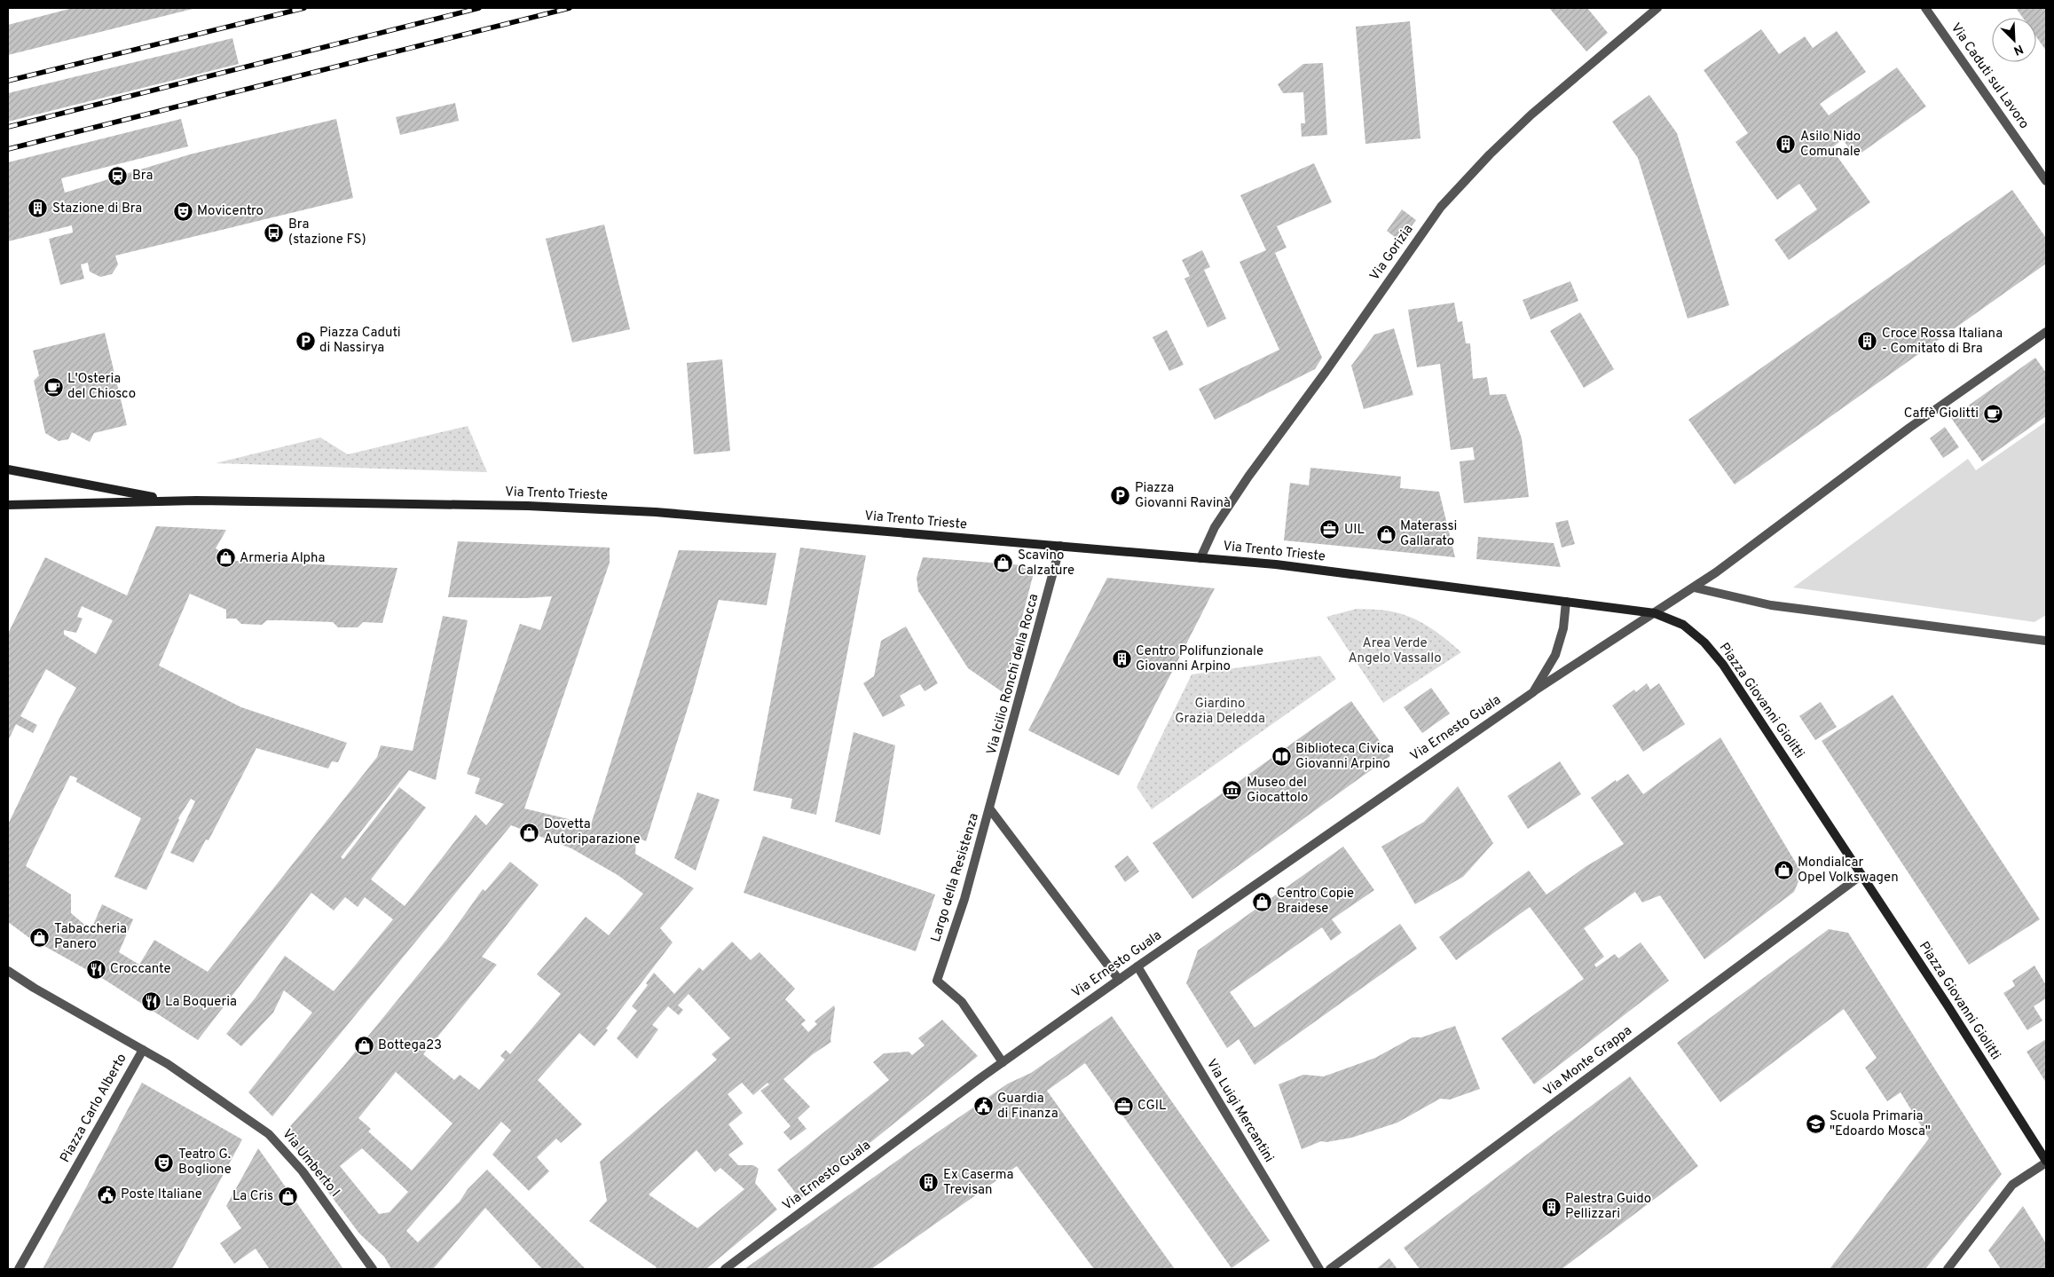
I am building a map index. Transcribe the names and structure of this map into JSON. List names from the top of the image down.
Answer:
{
  "streets": {
    "main road": ["Via Trento Trieste", "Piazza Giovanni Giolitti"],
    "street": [
      "Via Caduti sul Lavoro",
      "Via Gorizia",
      "Via Icilio Ronchi della Rocca",
      "Via Ernesto Guala",
      "Largo della Resistenza",
      "Via Monte Grappa",
      "Piazza Carlo Alberto",
      "Via Luigi Mercantini",
      "Via Umberto I"
    ]
  },
  "crossings": [
    ["Via Gorizia", "Via Trento Trieste"],
    ["Via Trento Trieste", "Via Icilio Ronchi della Rocca"],
    ["Via Trento Trieste", "Piazza Giovanni Giolitti"],
    ["Via Trento Trieste", "Via Ernesto Guala"],
    ["Via Icilio Ronchi della Rocca", "Largo della Resistenza"],
    ["Piazza Giovanni Giolitti", "Via Ernesto Guala"],
    ["Piazza Giovanni Giolitti", "Via Monte Grappa"],
    ["Via Ernesto Guala", "Largo della Resistenza"],
    ["Via Ernesto Guala", "Via Luigi Mercantini"],
    ["Piazza Carlo Alberto", "Via Umberto I"]
  ],
  "parks": ["Area Verde Angelo Vassallo", "Giardino Grazia Deledda"],
  "places": {
    "building": [
      "Asilo Nido Comunale",
      "Stazione di Bra",
      "Croce Rossa Italiana - Comitato di Bra",
      "Centro Polifunzionale Giovanni Arpino",
      "Ex Caserma Trevisan",
      "Palestra Guido Pellizzari"
    ],
    "station": ["Bra"],
    "theatre": ["Movicentro", "Teatro G. Boglione"],
    "bus stop": ["Bra (stazione FS)"],
    "parking": ["Piazza Caduti di Nassirya", "Piazza Giovanni Ravinà"],
    "cafe": ["L'Osteria del Chiosco", "Caffè Giolitti"],
    "office": ["UIL", "CGIL"],
    "shop": [
      "Materassi Gallarato",
      "Armeria Alpha",
      "Scavino Calzature",
      "Dovetta Autoriparazione",
      "Mondialcar Opel Volkswagen",
      "Centro Copie Braidese",
      "Tabaccheria Panero",
      "Bottega23",
      "La Cris"
    ],
    "library": ["Biblioteca Civica Giovanni Arpino"],
    "museum": ["Museo del Giocattolo"],
    "restaurant": ["Croccante", "La Boqueria"],
    "public building": ["Guardia di Finanza", "Poste Italiane"],
    "school or university": ["Scuola Primaria \"Edoardo Mosca\""]
  },
  "north": "bottom right"
}
